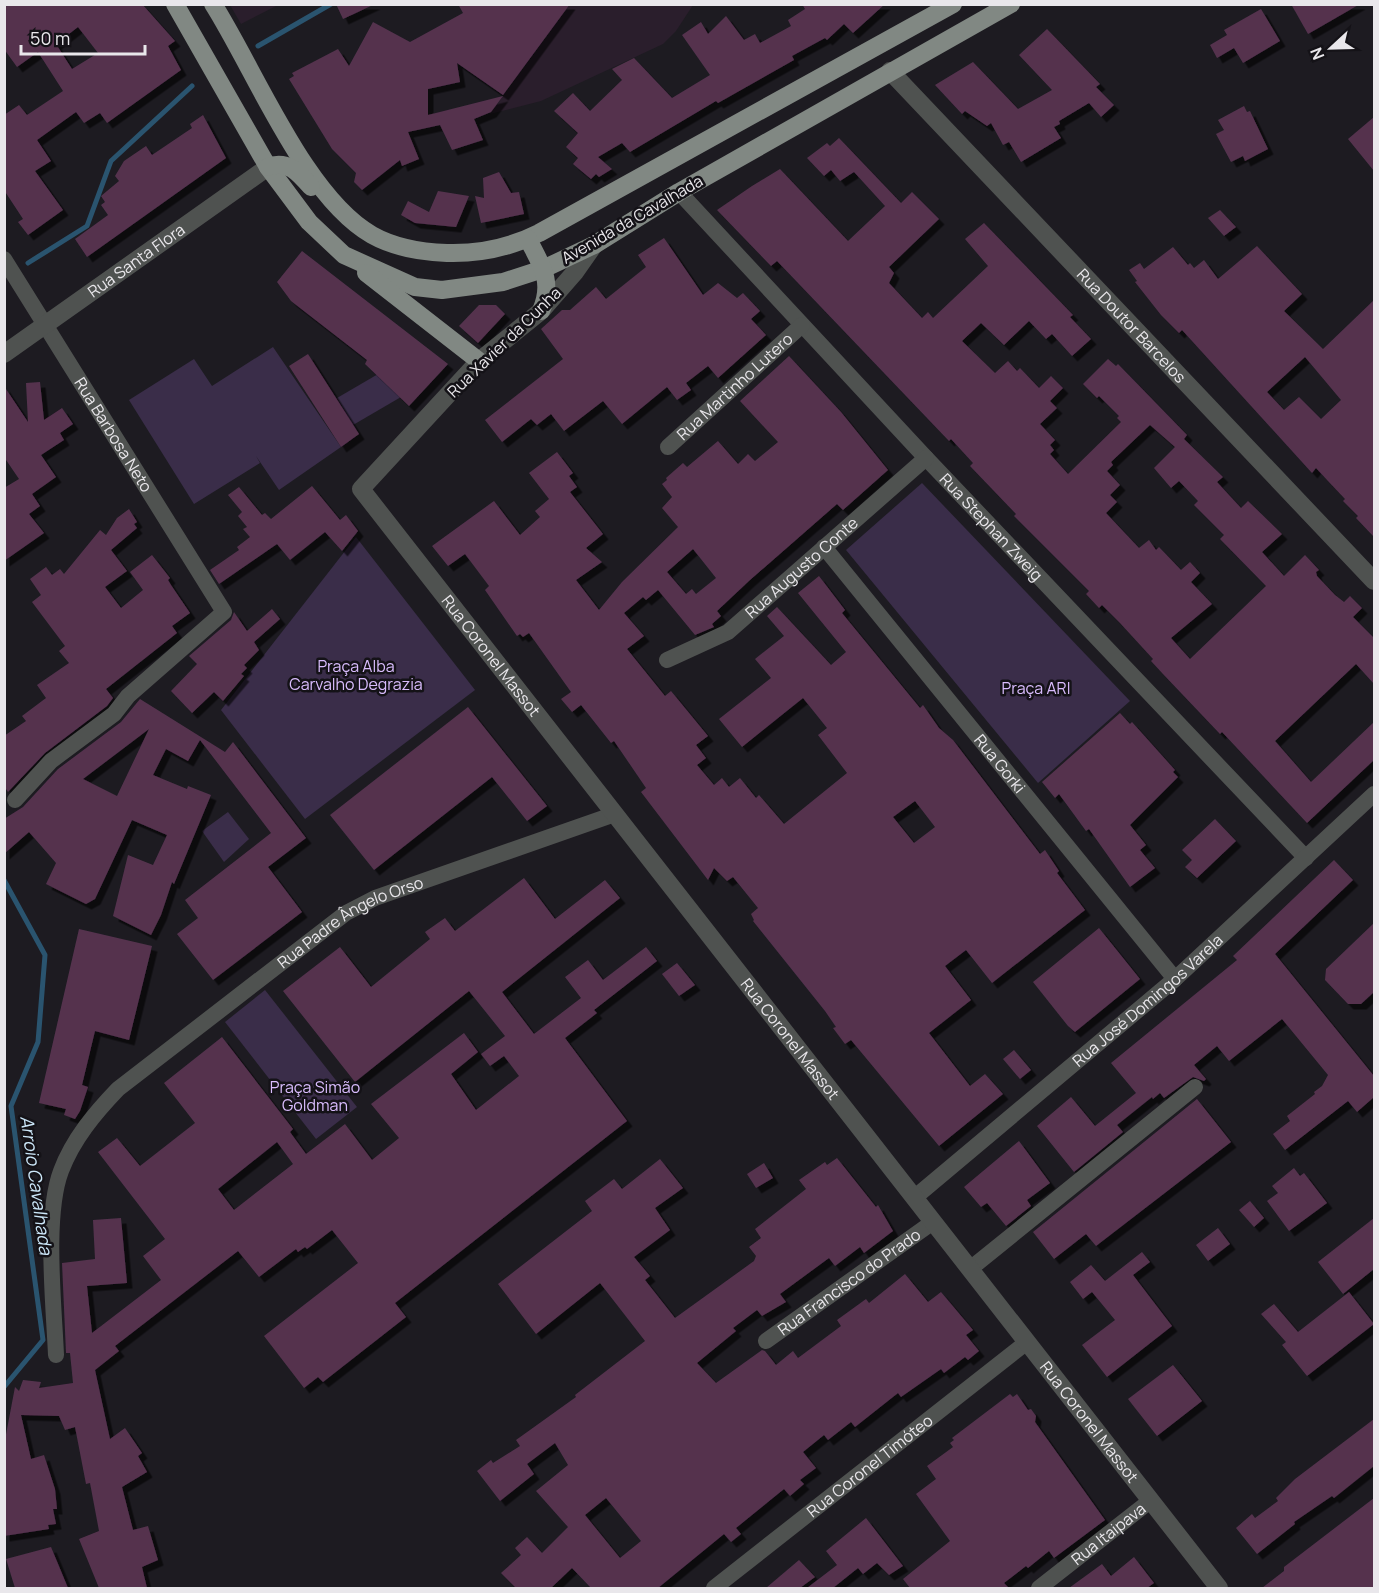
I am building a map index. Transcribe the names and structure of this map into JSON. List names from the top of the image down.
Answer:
{
  "streets": {
    "main road": ["Avenida da Cavalhada"],
    "street": [
      "Rua Santa Flora",
      "Rua Doutor Barcelos",
      "Rua Xavier da Cunha",
      "Rua Martinho Lutero",
      "Rua Barbosa Neto",
      "Rua Stephan Zweig",
      "Rua Augusto Conte",
      "Rua Coronel Massot",
      "Rua Gorki",
      "Rua Padre Ângelo Orso",
      "Rua José Domingos Varela",
      "Rua Francisco do Prado",
      "Rua Coronel Timóteo",
      "Rua Itaipava"
    ]
  },
  "crossings": [
    ["Avenida da Cavalhada", "Rua Santa Flora"],
    ["Avenida da Cavalhada", "Rua Doutor Barcelos"],
    ["Avenida da Cavalhada", "Rua Xavier da Cunha"],
    ["Avenida da Cavalhada", "Rua Stephan Zweig"],
    ["Rua Santa Flora", "Rua Barbosa Neto"],
    ["Rua Xavier da Cunha", "Rua Coronel Massot"],
    ["Rua Martinho Lutero", "Rua Stephan Zweig"],
    ["Rua Stephan Zweig", "Rua Augusto Conte"],
    ["Rua Stephan Zweig", "Rua José Domingos Varela"],
    ["Rua Augusto Conte", "Rua Gorki"],
    ["Rua Coronel Massot", "Rua Padre Ângelo Orso"],
    ["Rua Coronel Massot", "Rua José Domingos Varela"],
    ["Rua Coronel Massot", "Rua Francisco do Prado"],
    ["Rua Coronel Massot", "Rua Coronel Timóteo"],
    ["Rua Coronel Massot", "Rua Itaipava"],
    ["Rua Gorki", "Rua José Domingos Varela"]
  ],
  "water": ["Arroio Cavalhada"],
  "parks": ["Praça Alba Carvalho Degrazia", "Praça ARI", "Praça Simão Goldman"],
  "scale_bar": "50 m",
  "north": "left"
}
